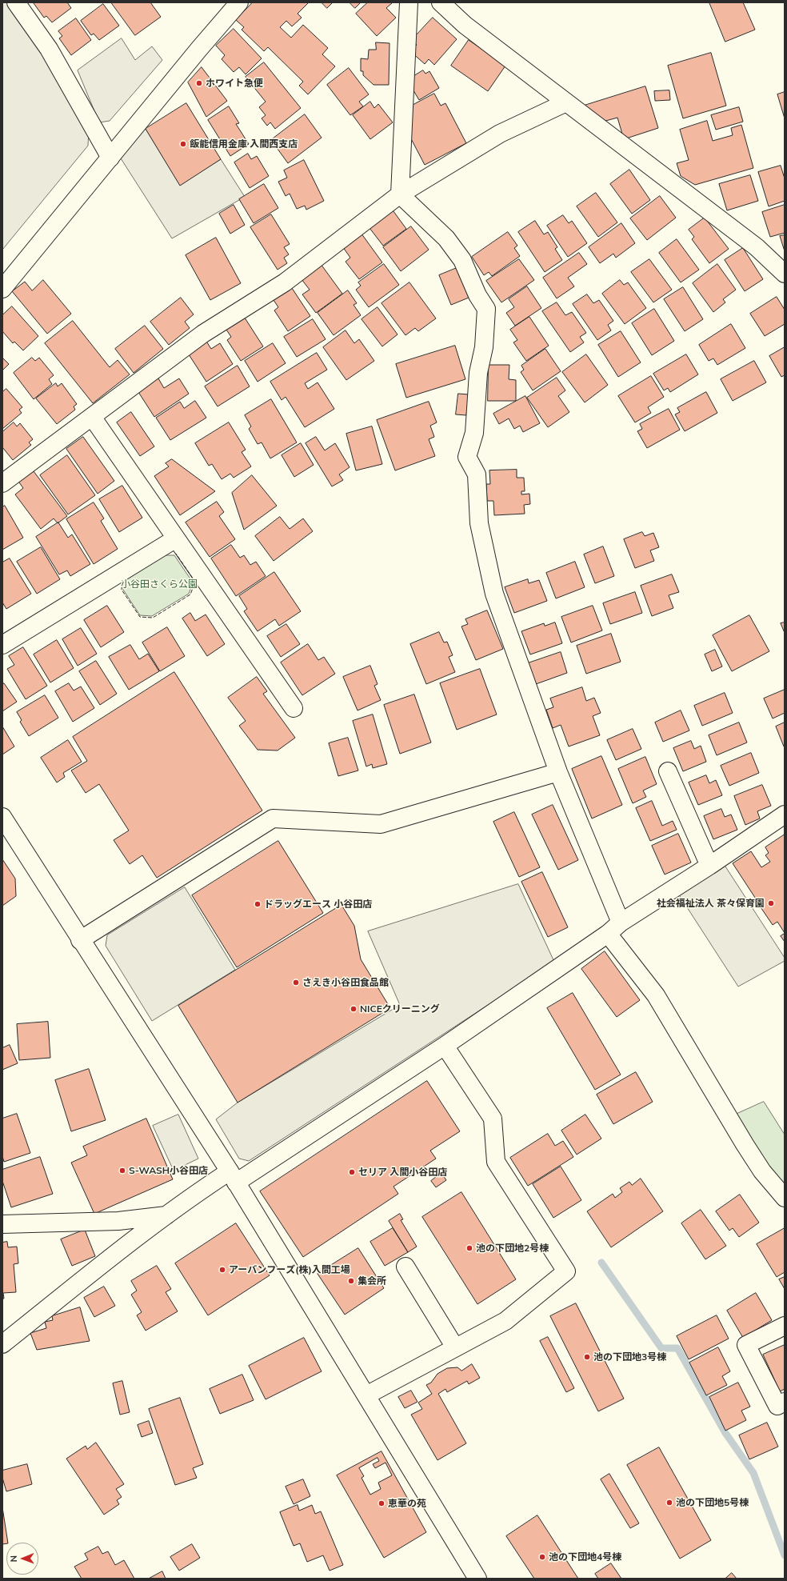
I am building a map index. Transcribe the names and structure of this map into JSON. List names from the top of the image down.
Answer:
{
  "parks": ["小谷田さくら公園"],
  "places": [
    "ホワイト急便",
    "飯能信用金庫 入間西支店",
    "社会福祉法人 茶々保育園",
    "ドラッグエース 小谷田店",
    "さえき小谷田食品館",
    "NICEクリーニング",
    "S-WASH小谷田店",
    "セリア 入間小谷田店",
    "池の下団地2号棟",
    "アーバンフーズ(株)入間工場",
    "集会所",
    "池の下団地3号棟",
    "池の下団地5号棟",
    "恵華の苑",
    "池の下団地4号棟"
  ],
  "north": "left"
}
